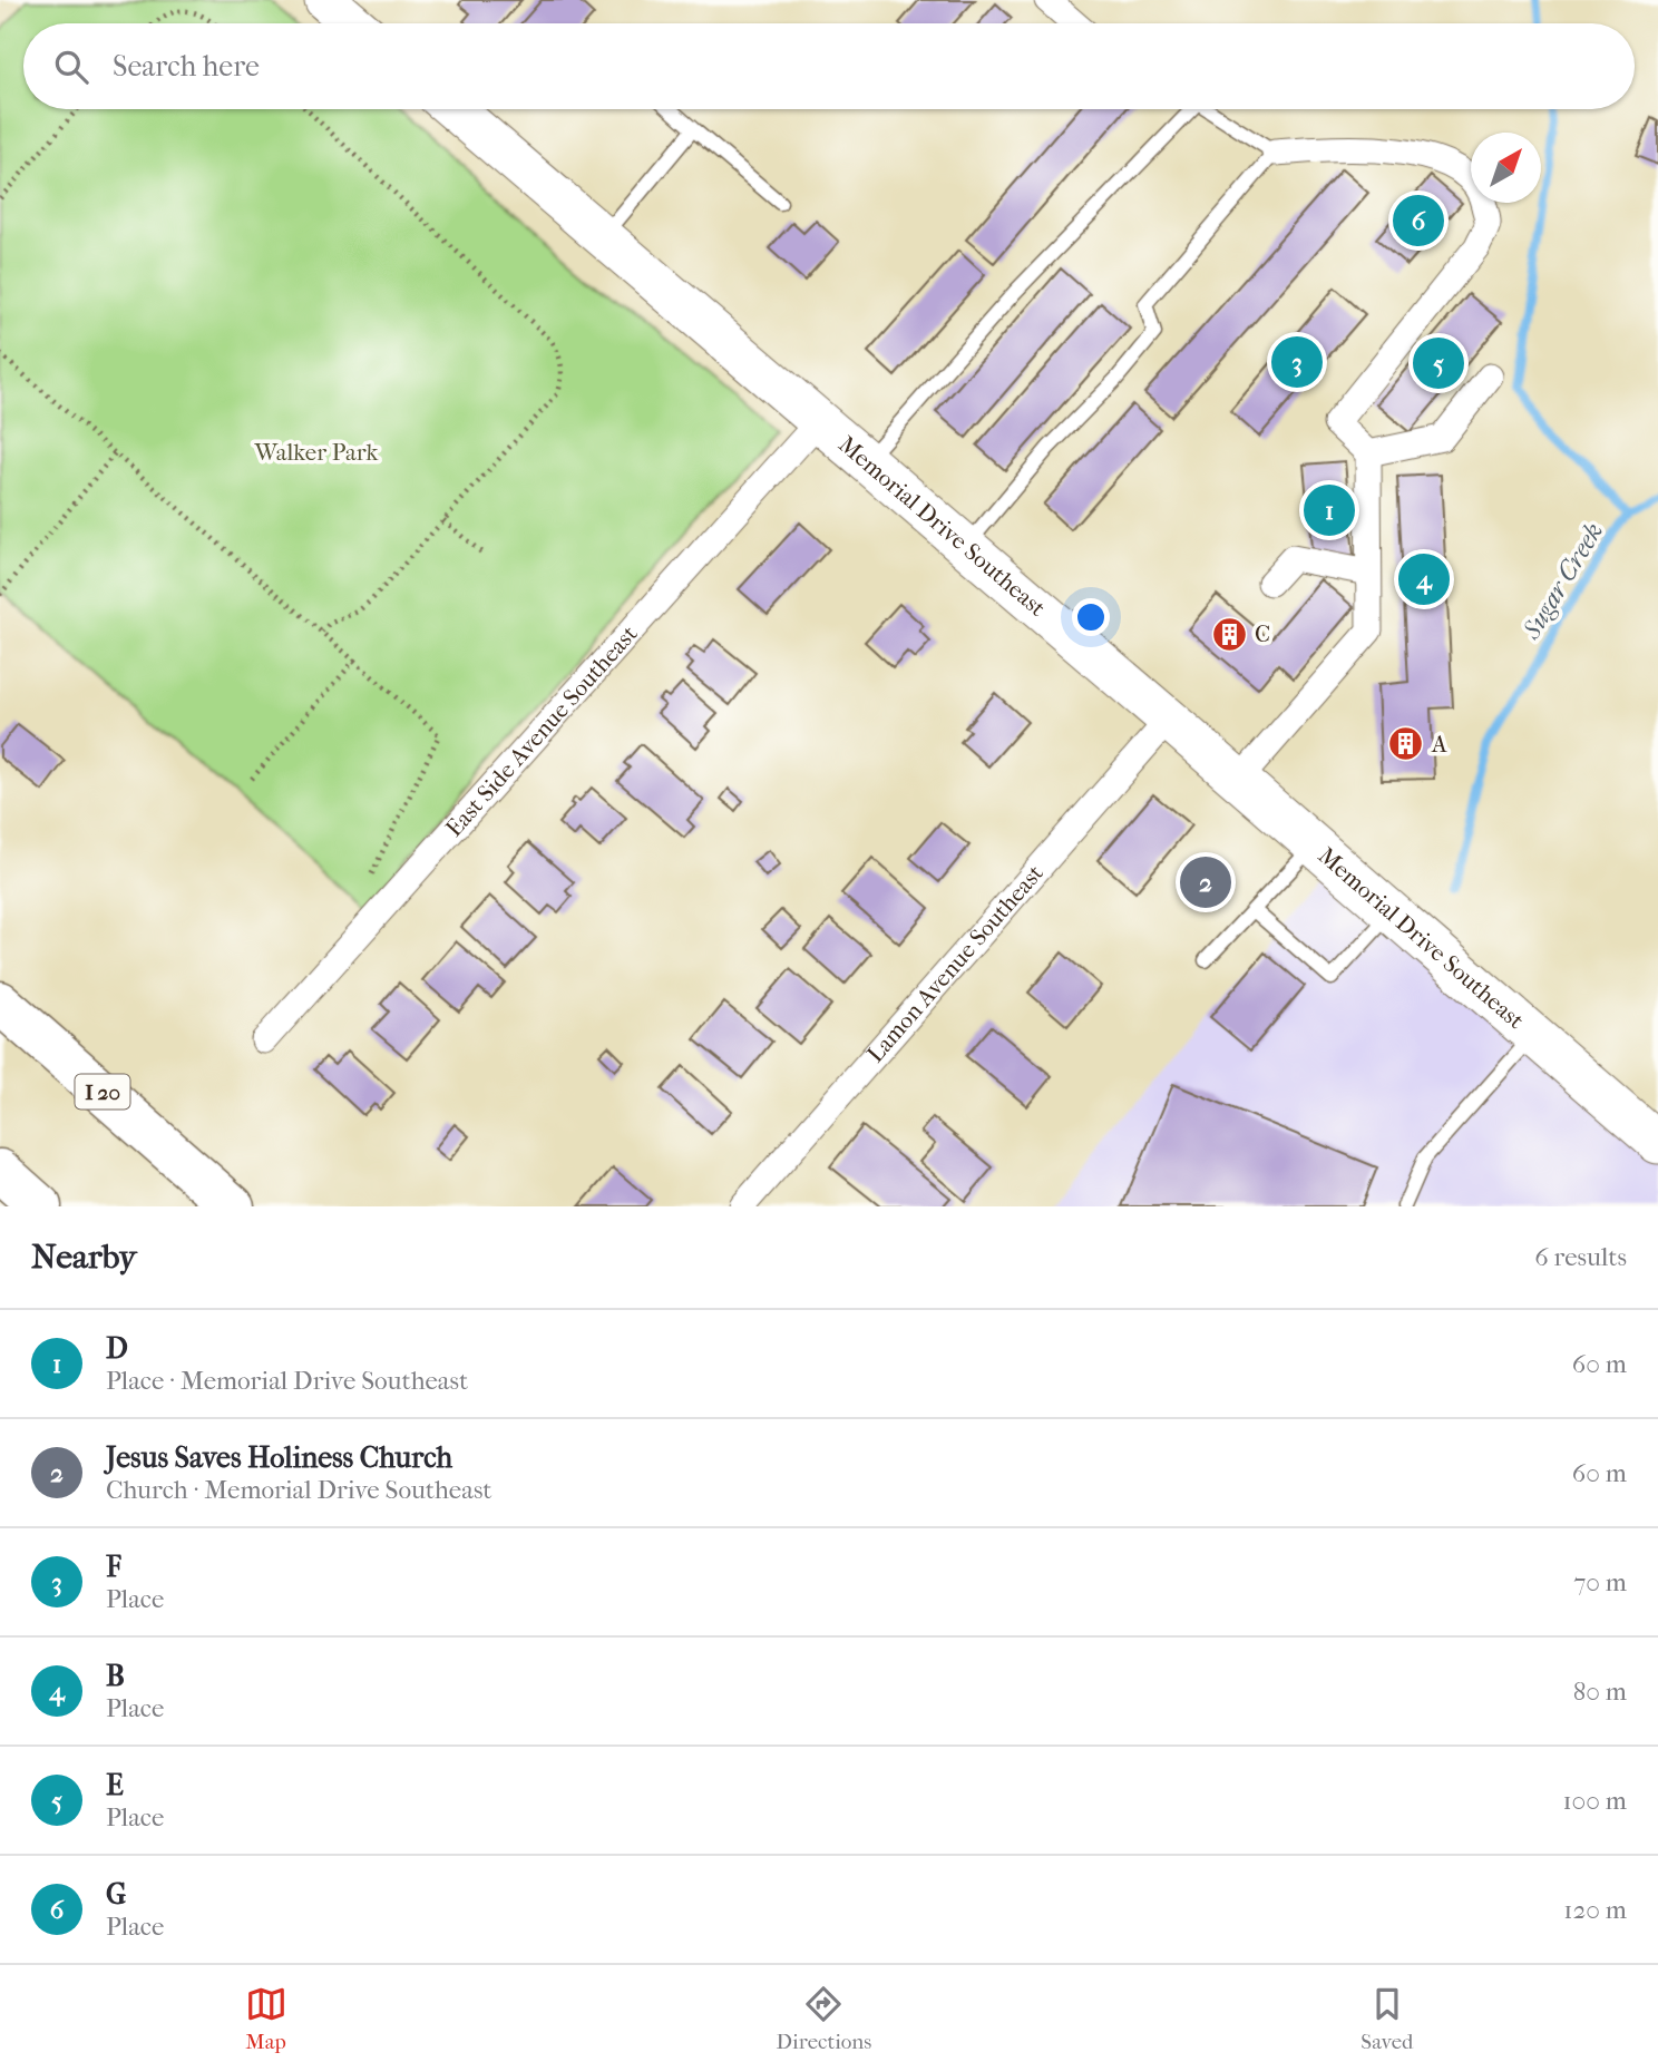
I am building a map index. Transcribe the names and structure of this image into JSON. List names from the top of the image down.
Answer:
{
  "streets": {
    "highway": ["I 20"],
    "main road": ["Memorial Drive Southeast"],
    "street": ["East Side Avenue Southeast", "Lamon Avenue Southeast"]
  },
  "crossings": [
    ["Memorial Drive Southeast", "East Side Avenue Southeast"],
    ["Memorial Drive Southeast", "Lamon Avenue Southeast"]
  ],
  "water": ["Sugar Creek"],
  "parks": ["Walker Park"],
  "places": {
    "building": ["C", "A"]
  },
  "north": "top right",
  "page": {
    "search": "Search here",
    "pins": [
      "6",
      "3",
      "5",
      "1",
      "4",
      "2"
    ],
    "heading": ["Nearby", "6 results"],
    "list": [
      {
        "mark": "1",
        "name": "D",
        "note": "Place · Memorial Drive Southeast",
        "value": "60 m"
      },
      {
        "mark": "2",
        "name": "Jesus Saves Holiness Church",
        "note": "Church · Memorial Drive Southeast",
        "value": "60 m"
      },
      {
        "mark": "3",
        "name": "F",
        "note": "Place",
        "value": "70 m"
      },
      {
        "mark": "4",
        "name": "B",
        "note": "Place",
        "value": "80 m"
      },
      {
        "mark": "5",
        "name": "E",
        "note": "Place",
        "value": "100 m"
      },
      {
        "mark": "6",
        "name": "G",
        "note": "Place",
        "value": "120 m"
      }
    ],
    "nav": ["Map", "Directions", "Saved"]
  }
}
